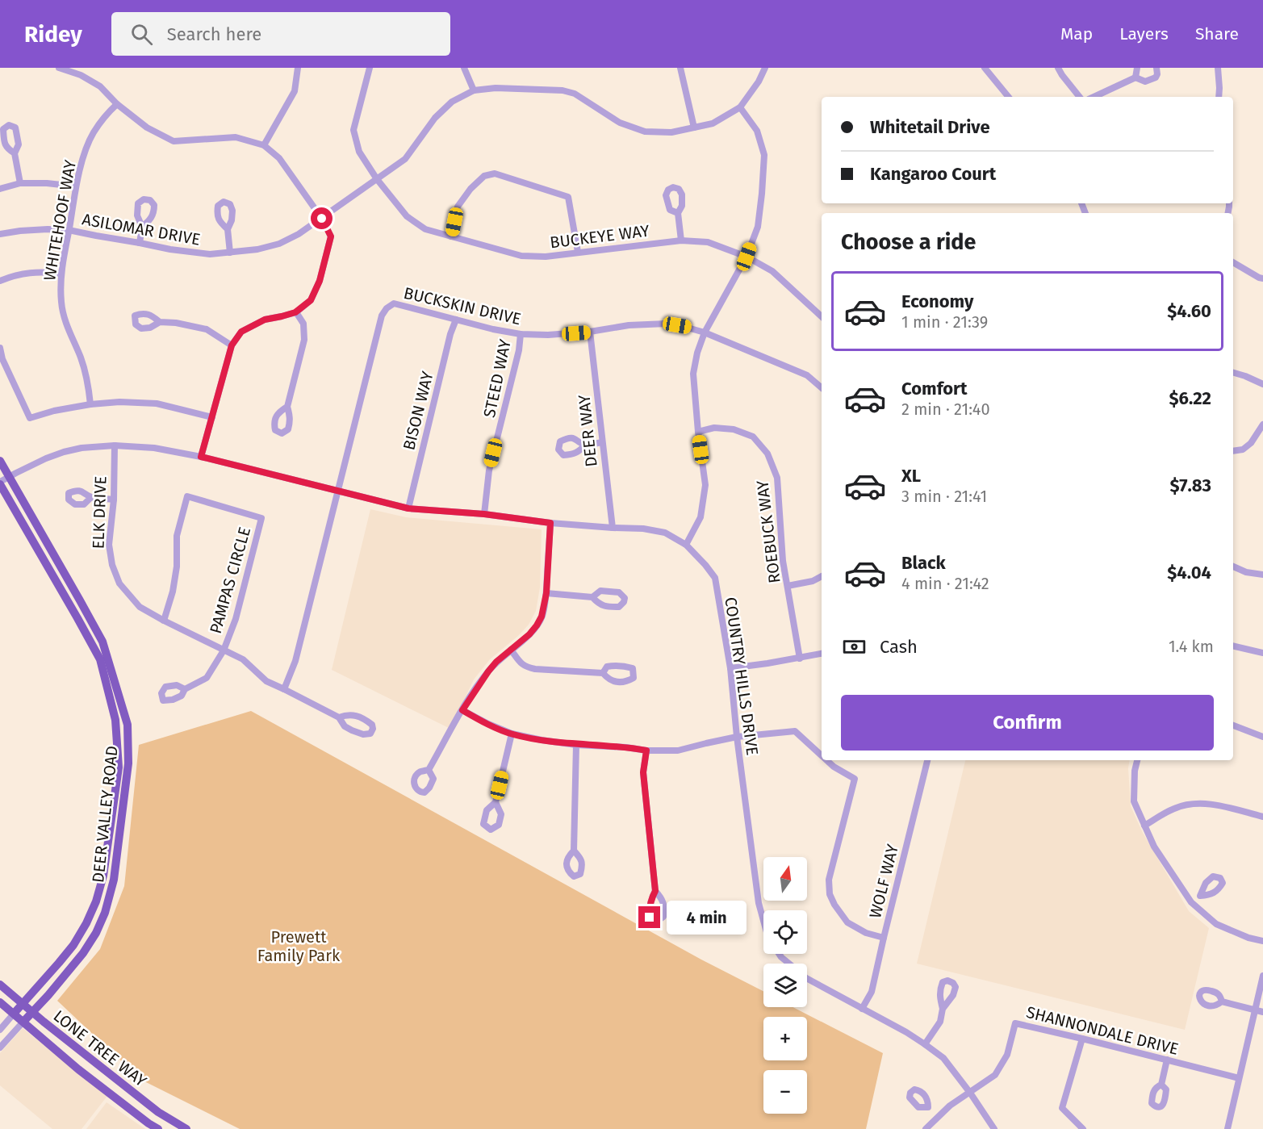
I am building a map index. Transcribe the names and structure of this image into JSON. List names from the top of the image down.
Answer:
{
  "streets": {
    "main road": ["DEER VALLEY ROAD", "LONE TREE WAY"],
    "street": [
      "WHITEHOOF WAY",
      "ASILOMAR DRIVE",
      "BUCKEYE WAY",
      "BUCKSKIN DRIVE",
      "STEED WAY",
      "BISON WAY",
      "DEER WAY",
      "ELK DRIVE",
      "ROEBUCK WAY",
      "PAMPAS CIRCLE",
      "COUNTRY HILLS DRIVE",
      "WOLF WAY",
      "SHANNONDALE DRIVE"
    ]
  },
  "crossings": [
    ["WHITEHOOF WAY", "ASILOMAR DRIVE"],
    ["ASILOMAR DRIVE", "BUCKEYE WAY"],
    ["BUCKSKIN DRIVE", "STEED WAY"],
    ["BUCKSKIN DRIVE", "BISON WAY"],
    ["BUCKSKIN DRIVE", "DEER WAY"],
    ["BUCKSKIN DRIVE", "ELK DRIVE"],
    ["BUCKSKIN DRIVE", "COUNTRY HILLS DRIVE"],
    ["STEED WAY", "COUNTRY HILLS DRIVE"],
    ["BISON WAY", "COUNTRY HILLS DRIVE"],
    ["DEER WAY", "COUNTRY HILLS DRIVE"],
    ["ELK DRIVE", "PAMPAS CIRCLE"],
    ["ELK DRIVE", "COUNTRY HILLS DRIVE"],
    ["COUNTRY HILLS DRIVE", "DEER VALLEY ROAD"],
    ["COUNTRY HILLS DRIVE", "WOLF WAY"],
    ["COUNTRY HILLS DRIVE", "SHANNONDALE DRIVE"],
    ["DEER VALLEY ROAD", "LONE TREE WAY"]
  ],
  "parks": ["Prewett Family Park"],
  "north": "top",
  "page": {
    "header": "Ridey",
    "search": "Search here",
    "nav": ["Map", "Layers", "Share"],
    "banner": ["Whitetail Drive", "Kangaroo Court"],
    "heading": "Choose a ride",
    "list": [
      {
        "name": "Economy",
        "note": "1 min · 21:39",
        "value": "$4.60"
      },
      {
        "name": "Comfort",
        "note": "2 min · 21:40",
        "value": "$6.22"
      },
      {
        "name": "XL",
        "note": "3 min · 21:41",
        "value": "$7.83"
      },
      {
        "name": "Black",
        "note": "4 min · 21:42",
        "value": "$4.04"
      }
    ],
    "pay": ["Cash", "1.4 km"],
    "buttons": "Confirm",
    "map_buttons": ["+", "−"],
    "bubble": "4 min"
  }
}
